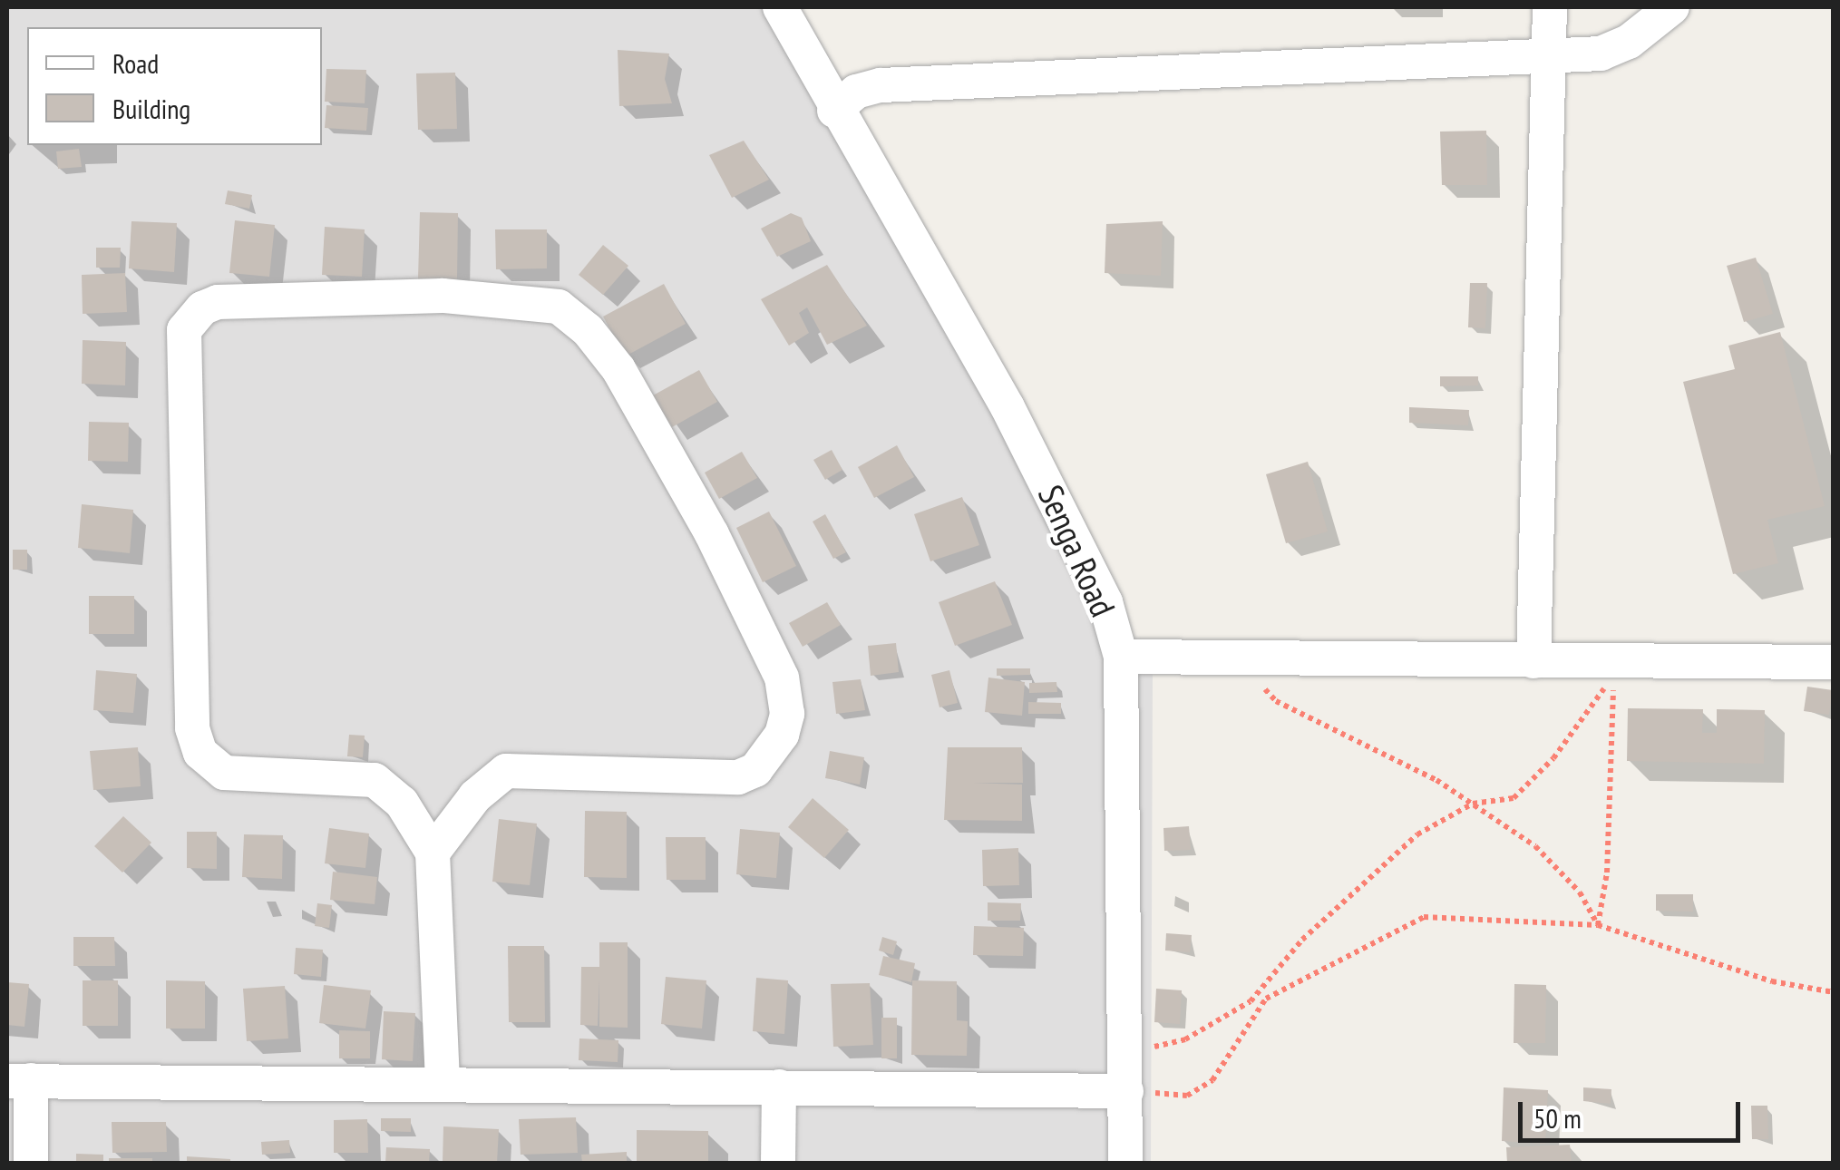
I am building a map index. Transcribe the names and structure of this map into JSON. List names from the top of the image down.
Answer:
{
  "streets": {
    "street": ["Senga Road"]
  },
  "legend": ["Road", "Building"],
  "scale_bar": "50 m"
}
